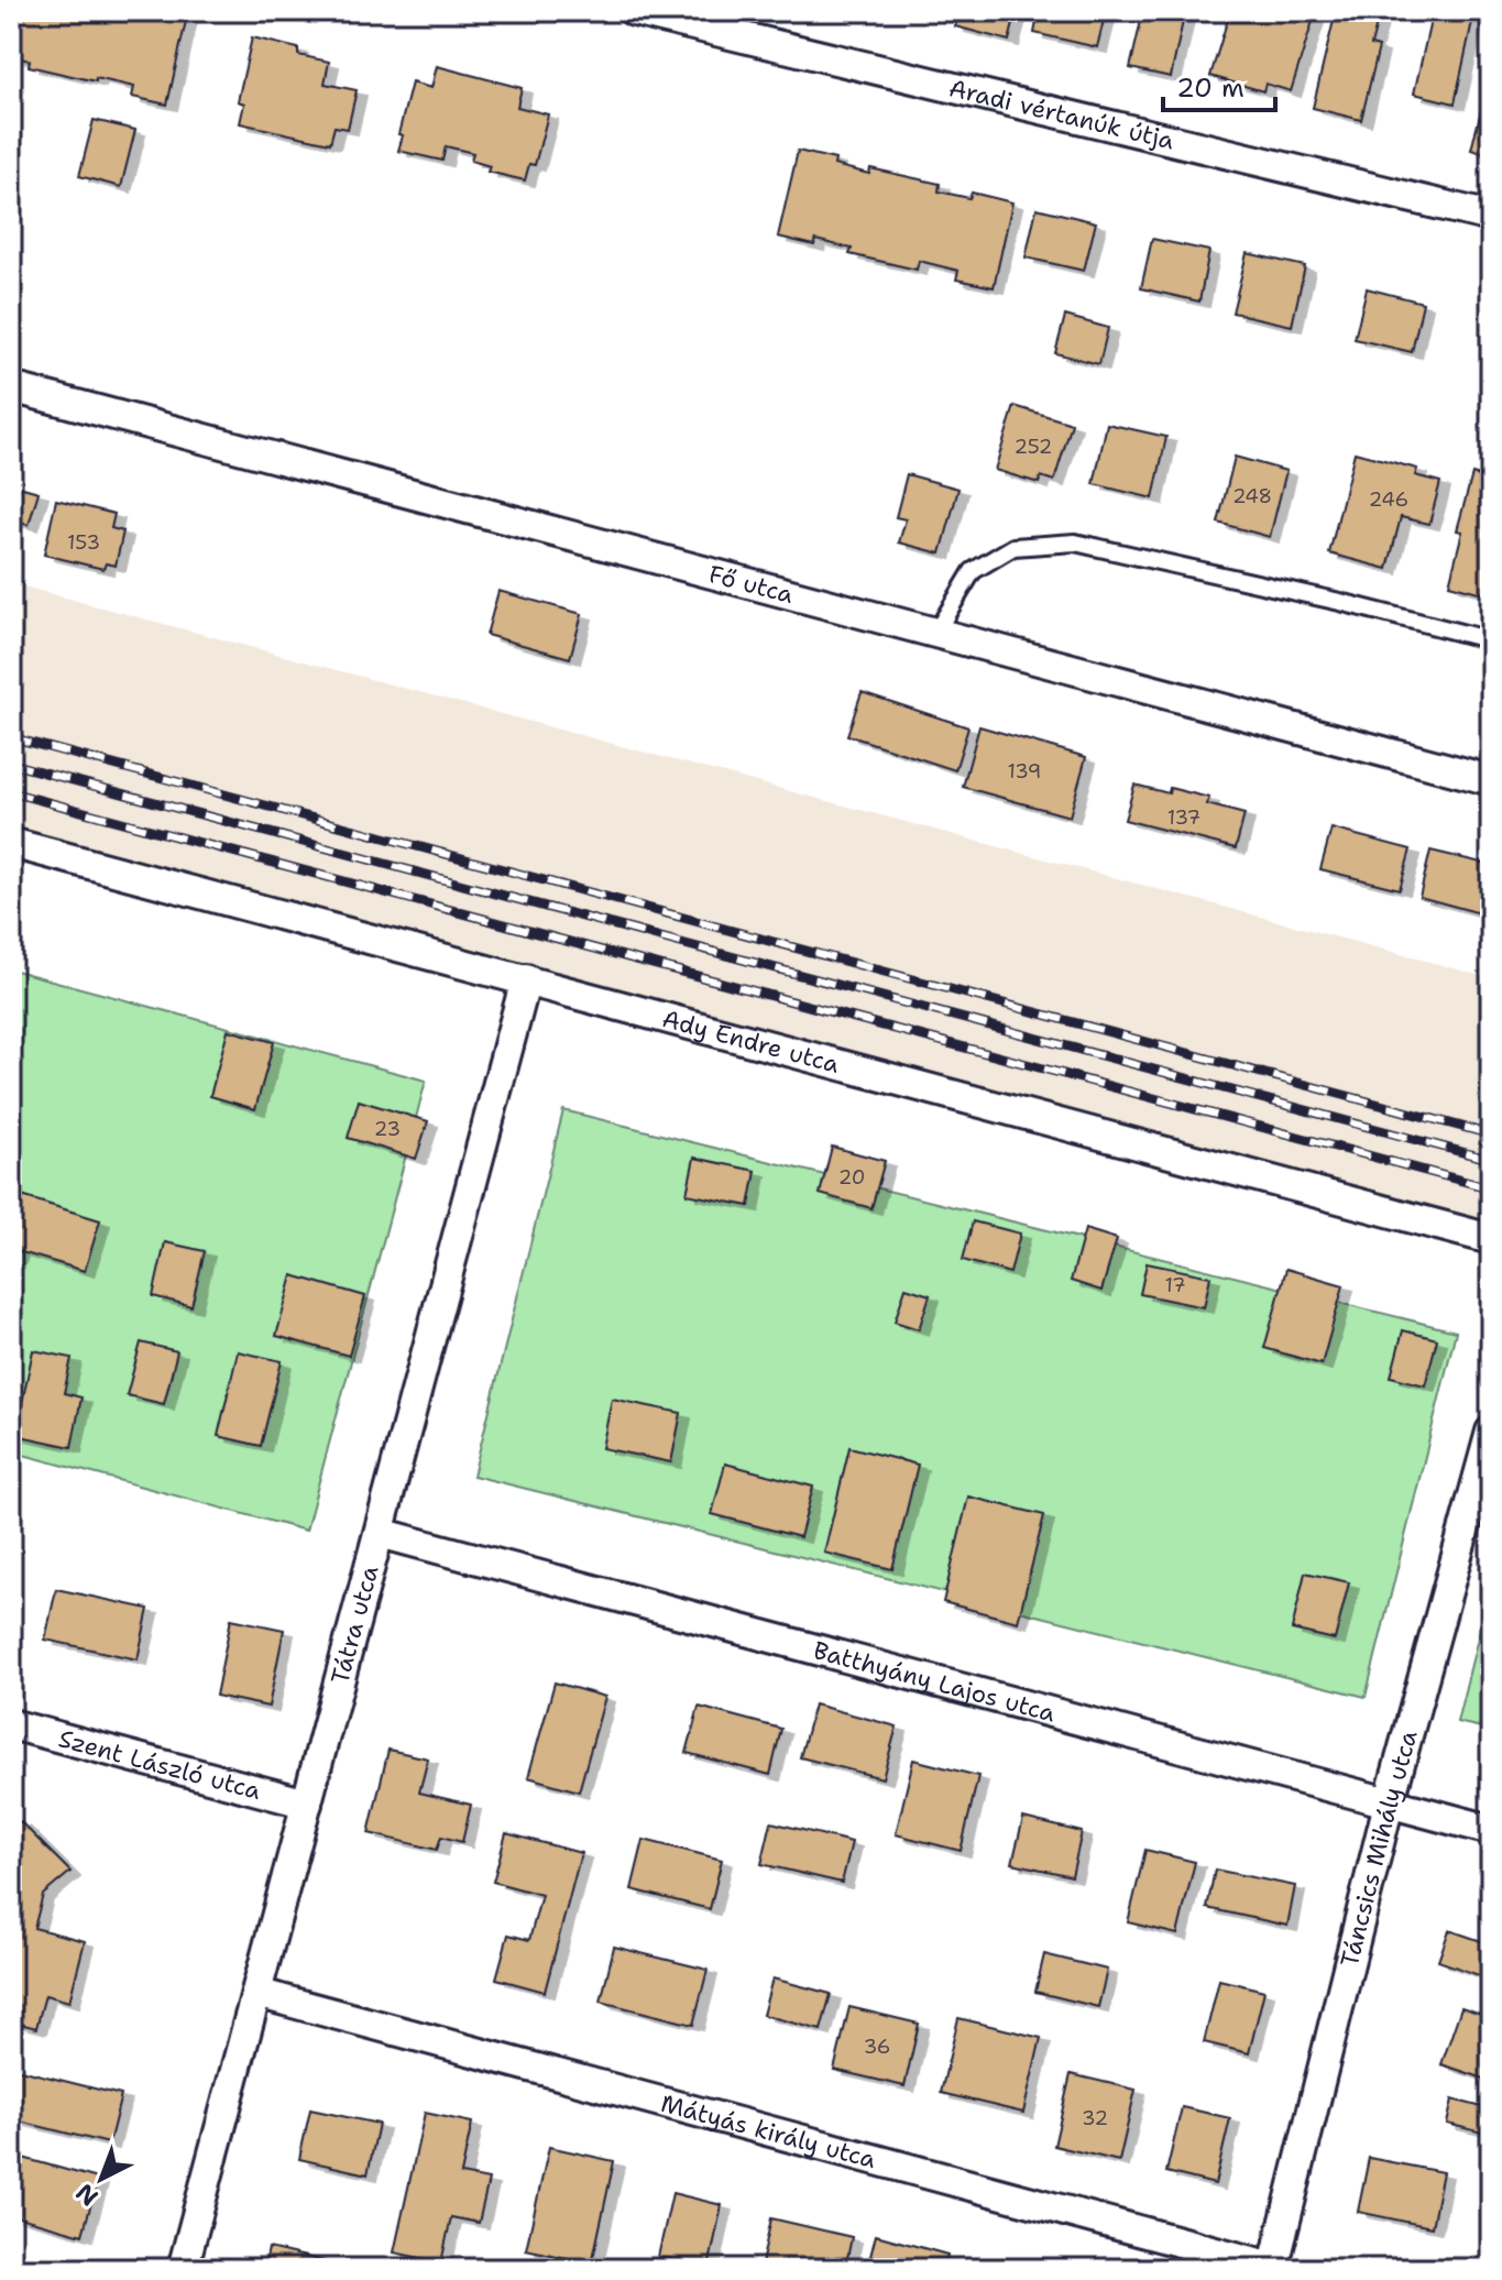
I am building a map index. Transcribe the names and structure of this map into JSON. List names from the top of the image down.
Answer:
{
  "streets": {
    "street": [
      "Aradi vértanúk útja",
      "Fő utca",
      "Ady Endre utca",
      "Tátra utca",
      "Batthyány Lajos utca",
      "Szent László utca",
      "Táncsics Mihály utca",
      "Mátyás király utca"
    ]
  },
  "crossings": [
    ["Ady Endre utca", "Tátra utca"],
    ["Tátra utca", "Batthyány Lajos utca"],
    ["Tátra utca", "Szent László utca"],
    ["Tátra utca", "Mátyás király utca"],
    ["Batthyány Lajos utca", "Táncsics Mihály utca"],
    ["Táncsics Mihály utca", "Mátyás király utca"]
  ],
  "house_numbers": [
    "252",
    "248",
    "246",
    "153",
    "139",
    "137",
    "23",
    "20",
    "17",
    "36",
    "32"
  ],
  "scale_bar": "20 m",
  "north": "bottom left"
}
